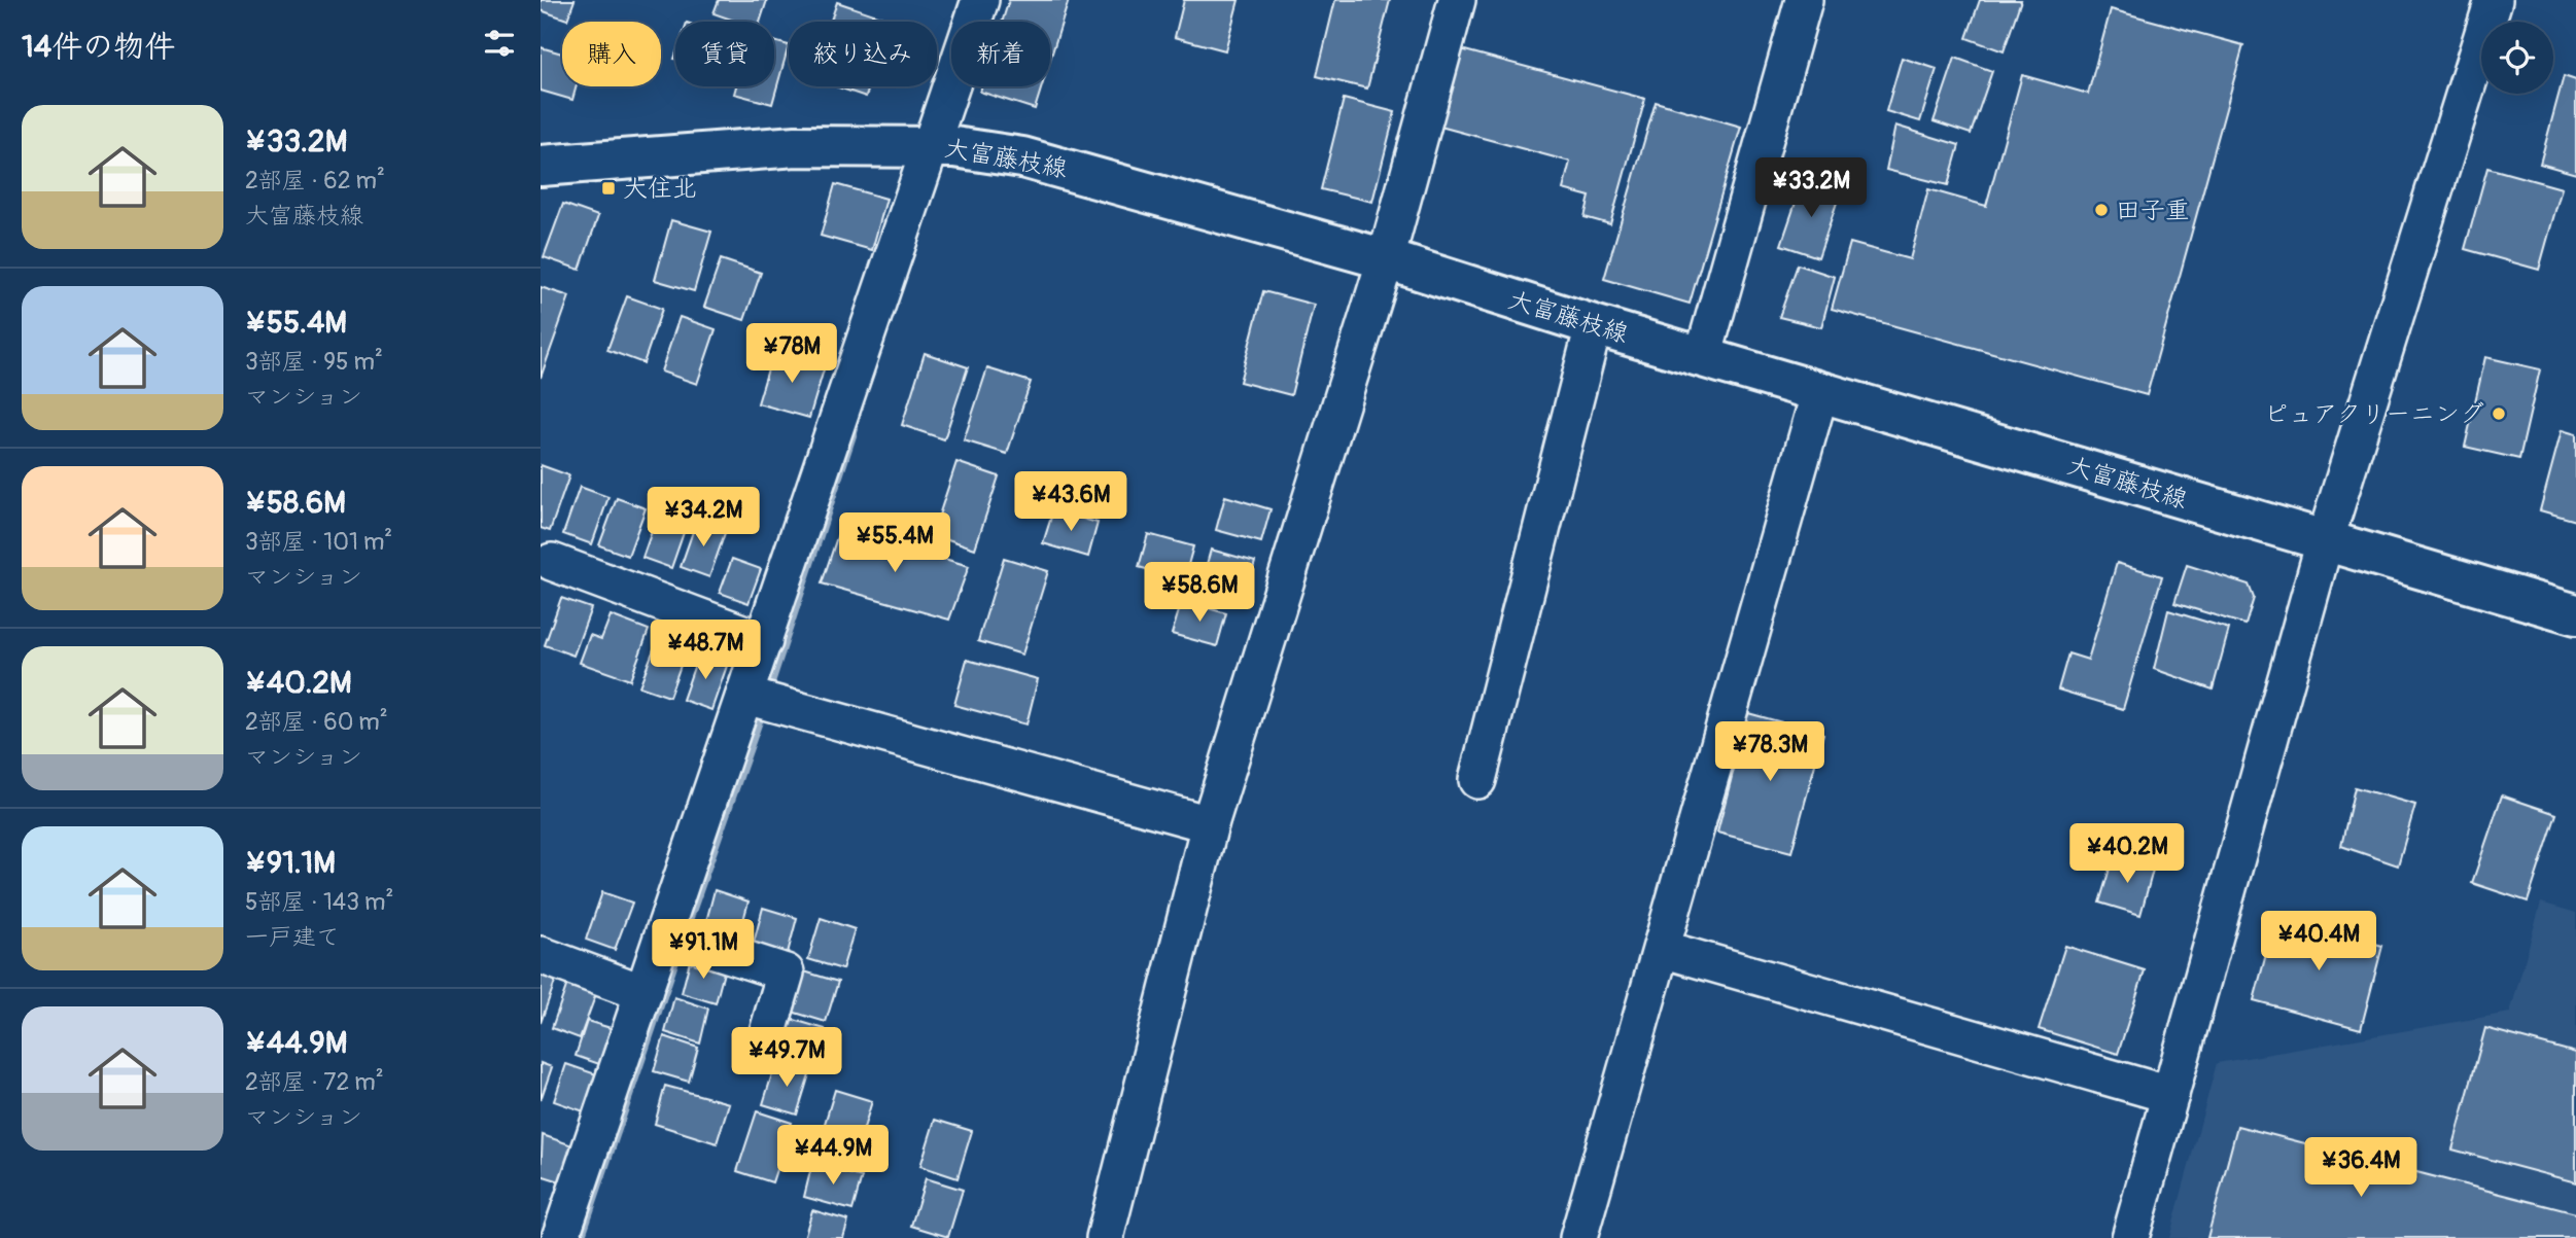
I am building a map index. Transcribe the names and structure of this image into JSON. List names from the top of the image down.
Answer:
{
  "streets": {
    "main road": ["大富藤枝線"]
  },
  "places": {
    "transit": ["大住北"],
    "other": ["田子重", "ピュアクリーニング"]
  },
  "page": {
    "heading": "14件の物件",
    "chip": [
      "購入",
      "賃貸",
      "絞り込み",
      "新着"
    ],
    "list": [
      {
        "name": "¥33.2M",
        "note": "2部屋 · 62 m² · 大富藤枝線"
      },
      {
        "name": "¥55.4M",
        "note": "3部屋 · 95 m² · マンション"
      },
      {
        "name": "¥58.6M",
        "note": "3部屋 · 101 m² · マンション"
      },
      {
        "name": "¥40.2M",
        "note": "2部屋 · 60 m² · マンション"
      },
      {
        "name": "¥91.1M",
        "note": "5部屋 · 143 m² · 一戸建て"
      },
      {
        "name": "¥44.9M",
        "note": "2部屋 · 72 m² · マンション"
      }
    ],
    "price": [
      "¥33.2M",
      "¥78M",
      "¥43.6M",
      "¥34.2M",
      "¥55.4M",
      "¥58.6M",
      "¥48.7M",
      "¥78.3M",
      "¥40.2M",
      "¥40.4M",
      "¥91.1M",
      "¥49.7M",
      "¥44.9M",
      "¥36.4M"
    ]
  }
}
